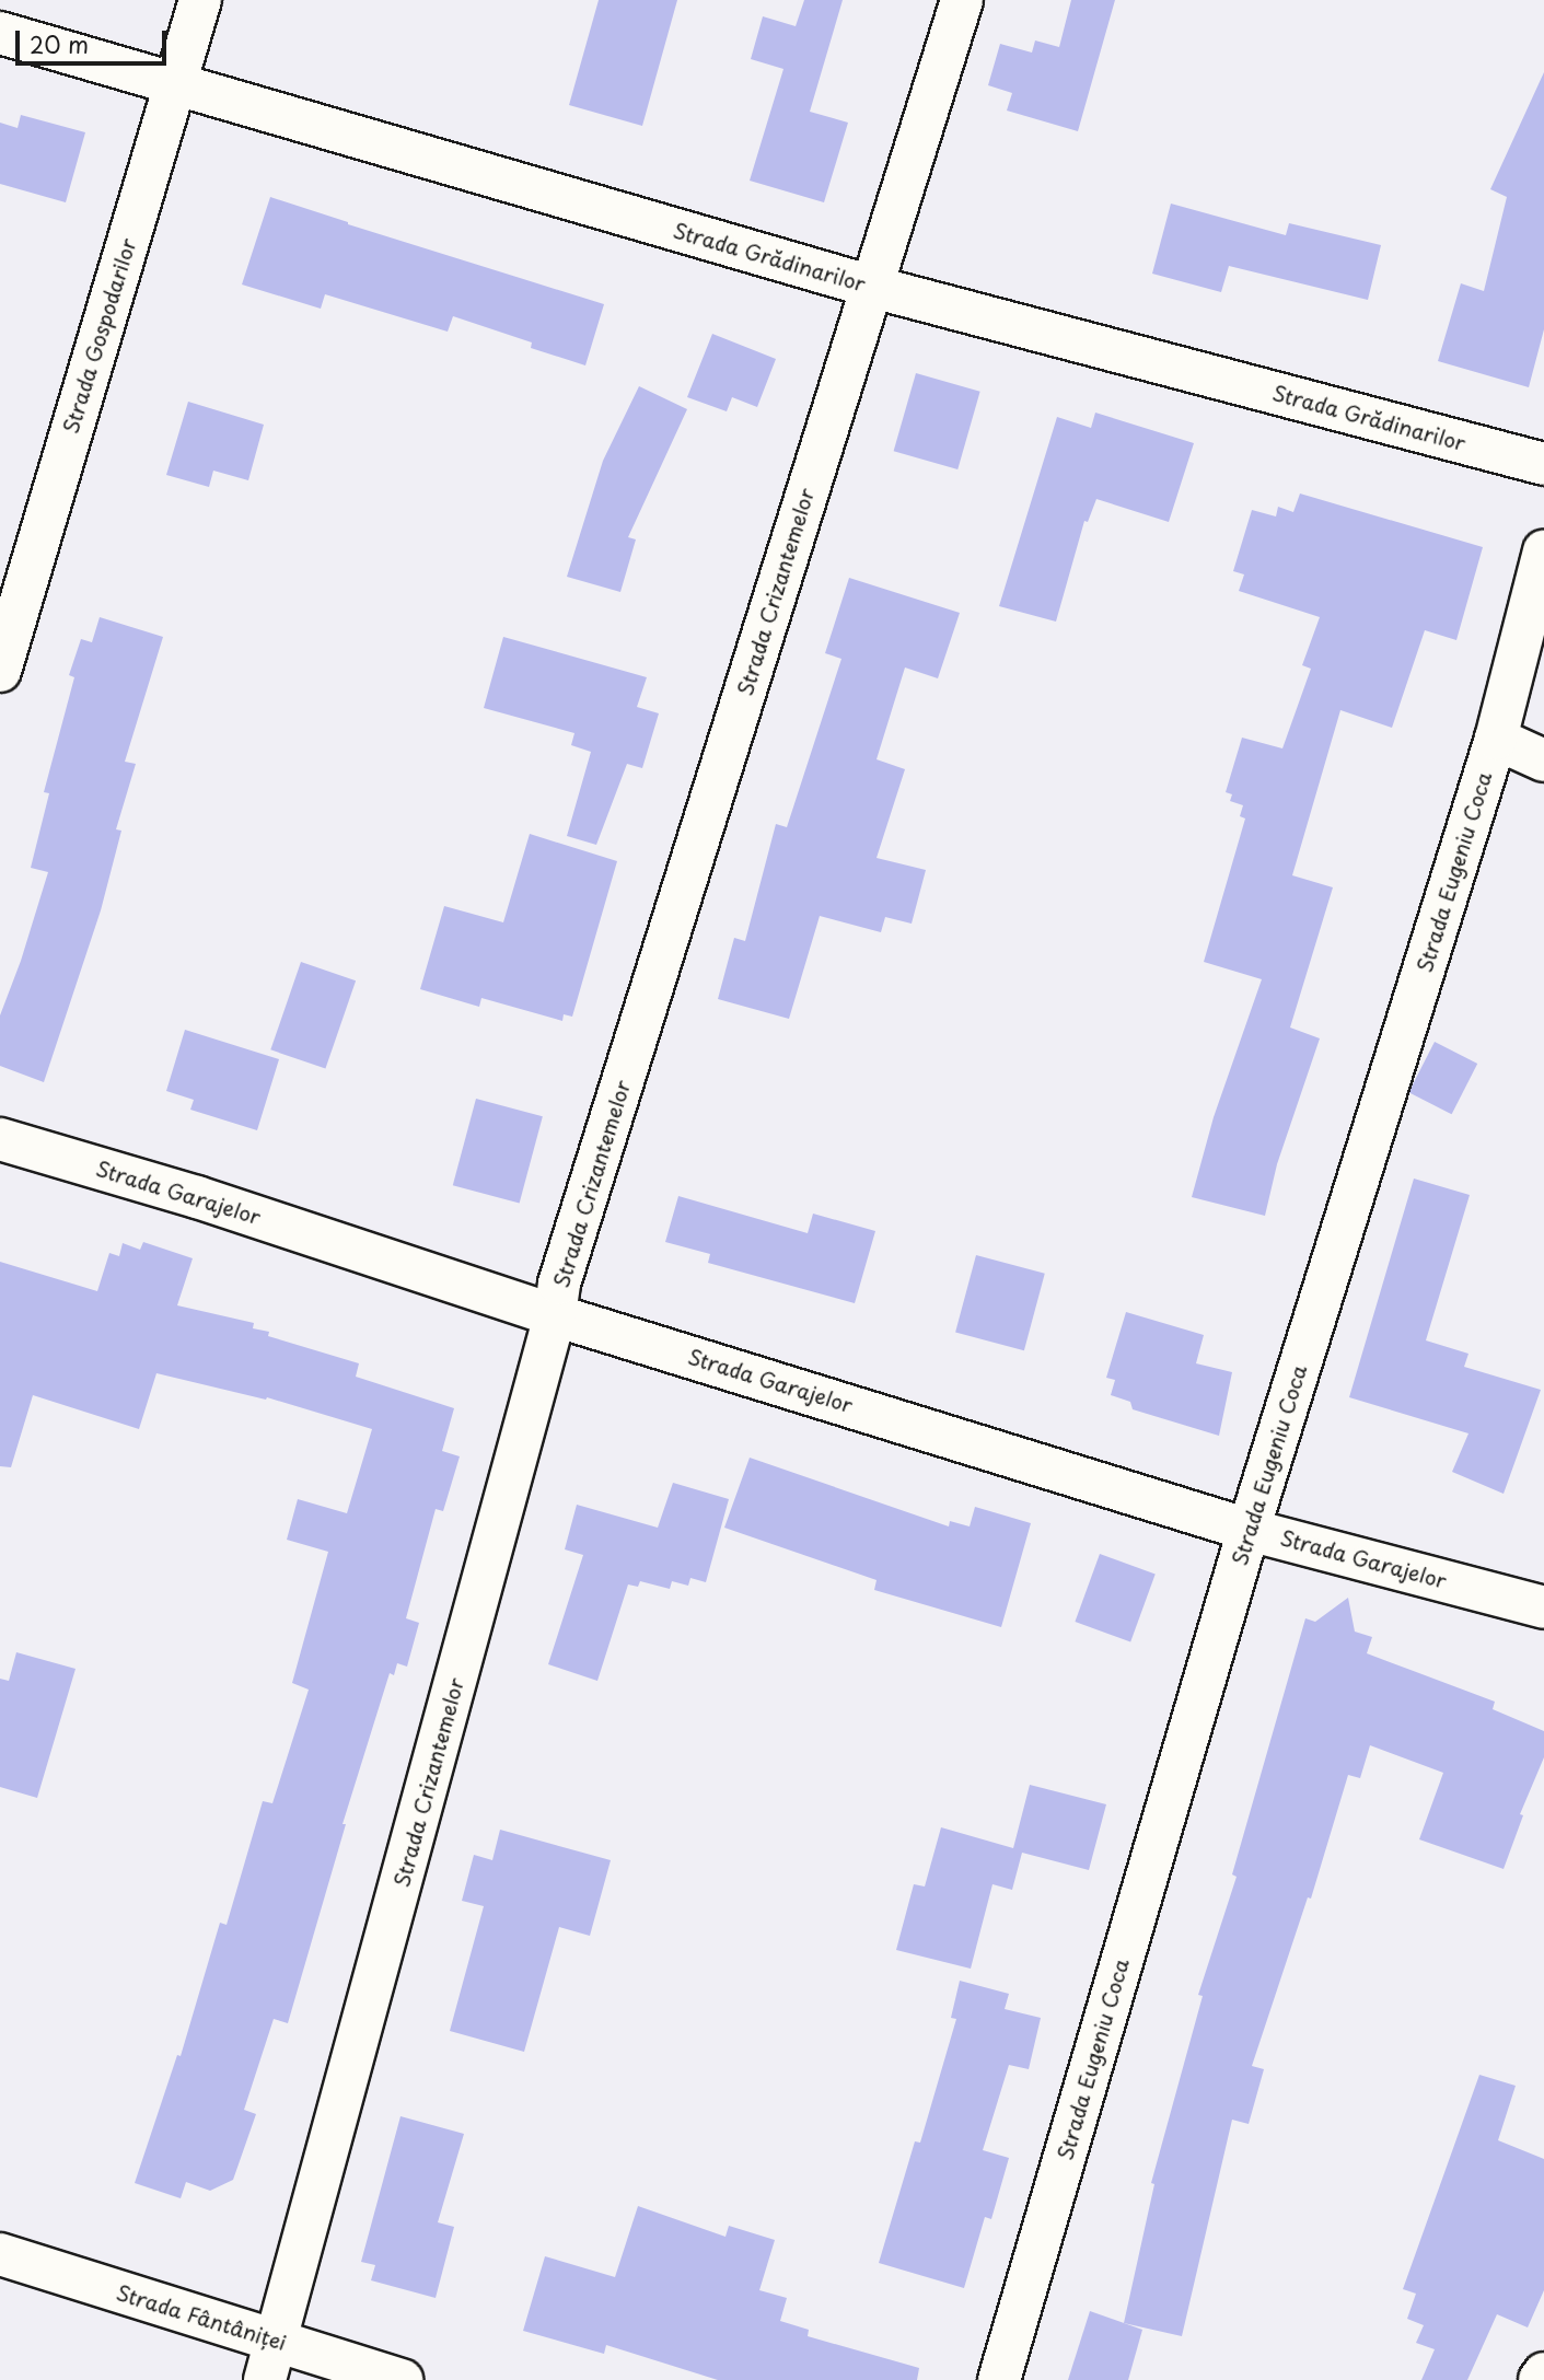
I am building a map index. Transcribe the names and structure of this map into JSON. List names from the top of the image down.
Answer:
{
  "streets": {
    "street": [
      "Strada Grădinarilor",
      "Strada Gospodarilor",
      "Strada Crizantemelor",
      "Strada Eugeniu Coca",
      "Strada Garajelor",
      "Strada Fântâniței"
    ]
  },
  "crossings": [
    ["Strada Grădinarilor", "Strada Gospodarilor"],
    ["Strada Grădinarilor", "Strada Crizantemelor"],
    ["Strada Crizantemelor", "Strada Garajelor"],
    ["Strada Crizantemelor", "Strada Fântâniței"],
    ["Strada Eugeniu Coca", "Strada Garajelor"]
  ],
  "scale_bar": "20 m"
}
